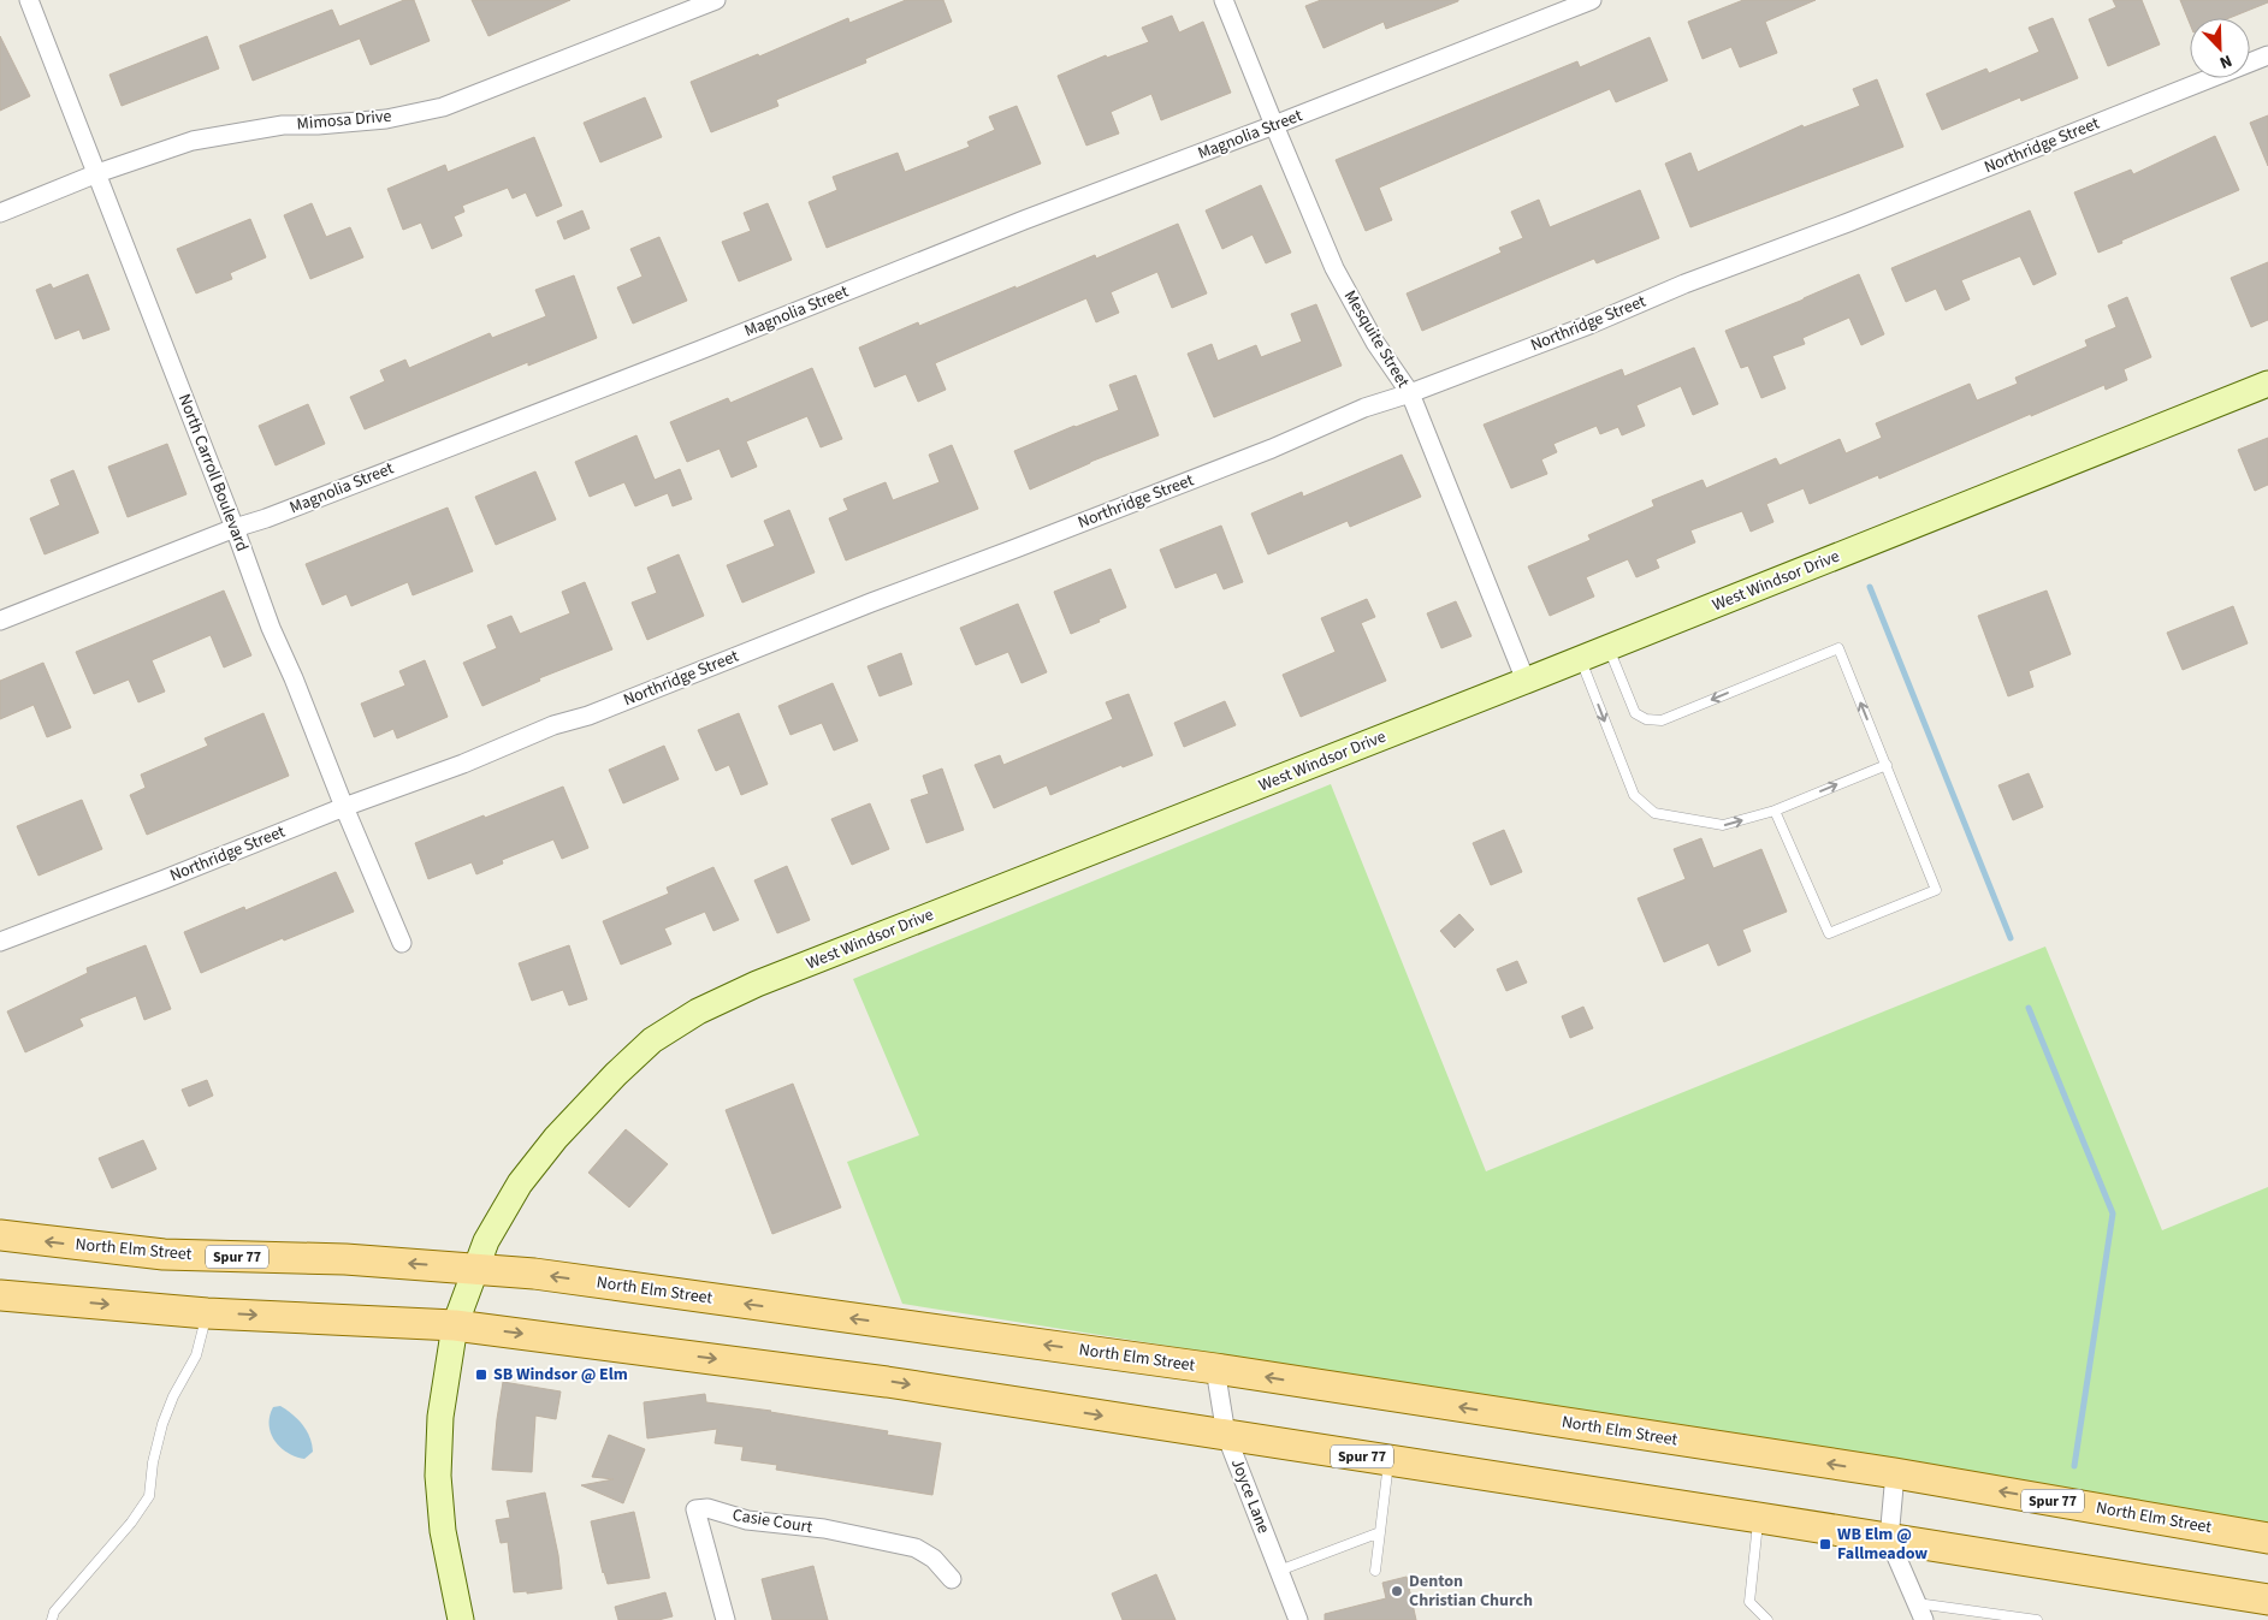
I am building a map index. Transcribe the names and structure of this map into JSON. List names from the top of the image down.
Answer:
{
  "streets": {
    "main road": ["North Elm Street", "Spur 77"],
    "street": [
      "Mimosa Drive",
      "Magnolia Street",
      "Northridge Street",
      "Mesquite Street",
      "North Carroll Boulevard",
      "West Windsor Drive",
      "Joyce Lane",
      "Casie Court"
    ]
  },
  "crossings": [
    ["Mimosa Drive", "North Carroll Boulevard"],
    ["Magnolia Street", "Mesquite Street"],
    ["Magnolia Street", "North Carroll Boulevard"],
    ["Northridge Street", "Mesquite Street"],
    ["Northridge Street", "North Carroll Boulevard"],
    ["Mesquite Street", "West Windsor Drive"],
    ["West Windsor Drive", "North Elm Street"],
    ["West Windsor Drive", "Spur 77"],
    ["North Elm Street", "Joyce Lane"],
    ["Spur 77", "Joyce Lane"]
  ],
  "places": {
    "transit": ["SB Windsor @ Elm", "WB Elm @ Fallmeadow"],
    "other": ["Denton Christian Church"]
  },
  "north": "bottom right"
}
